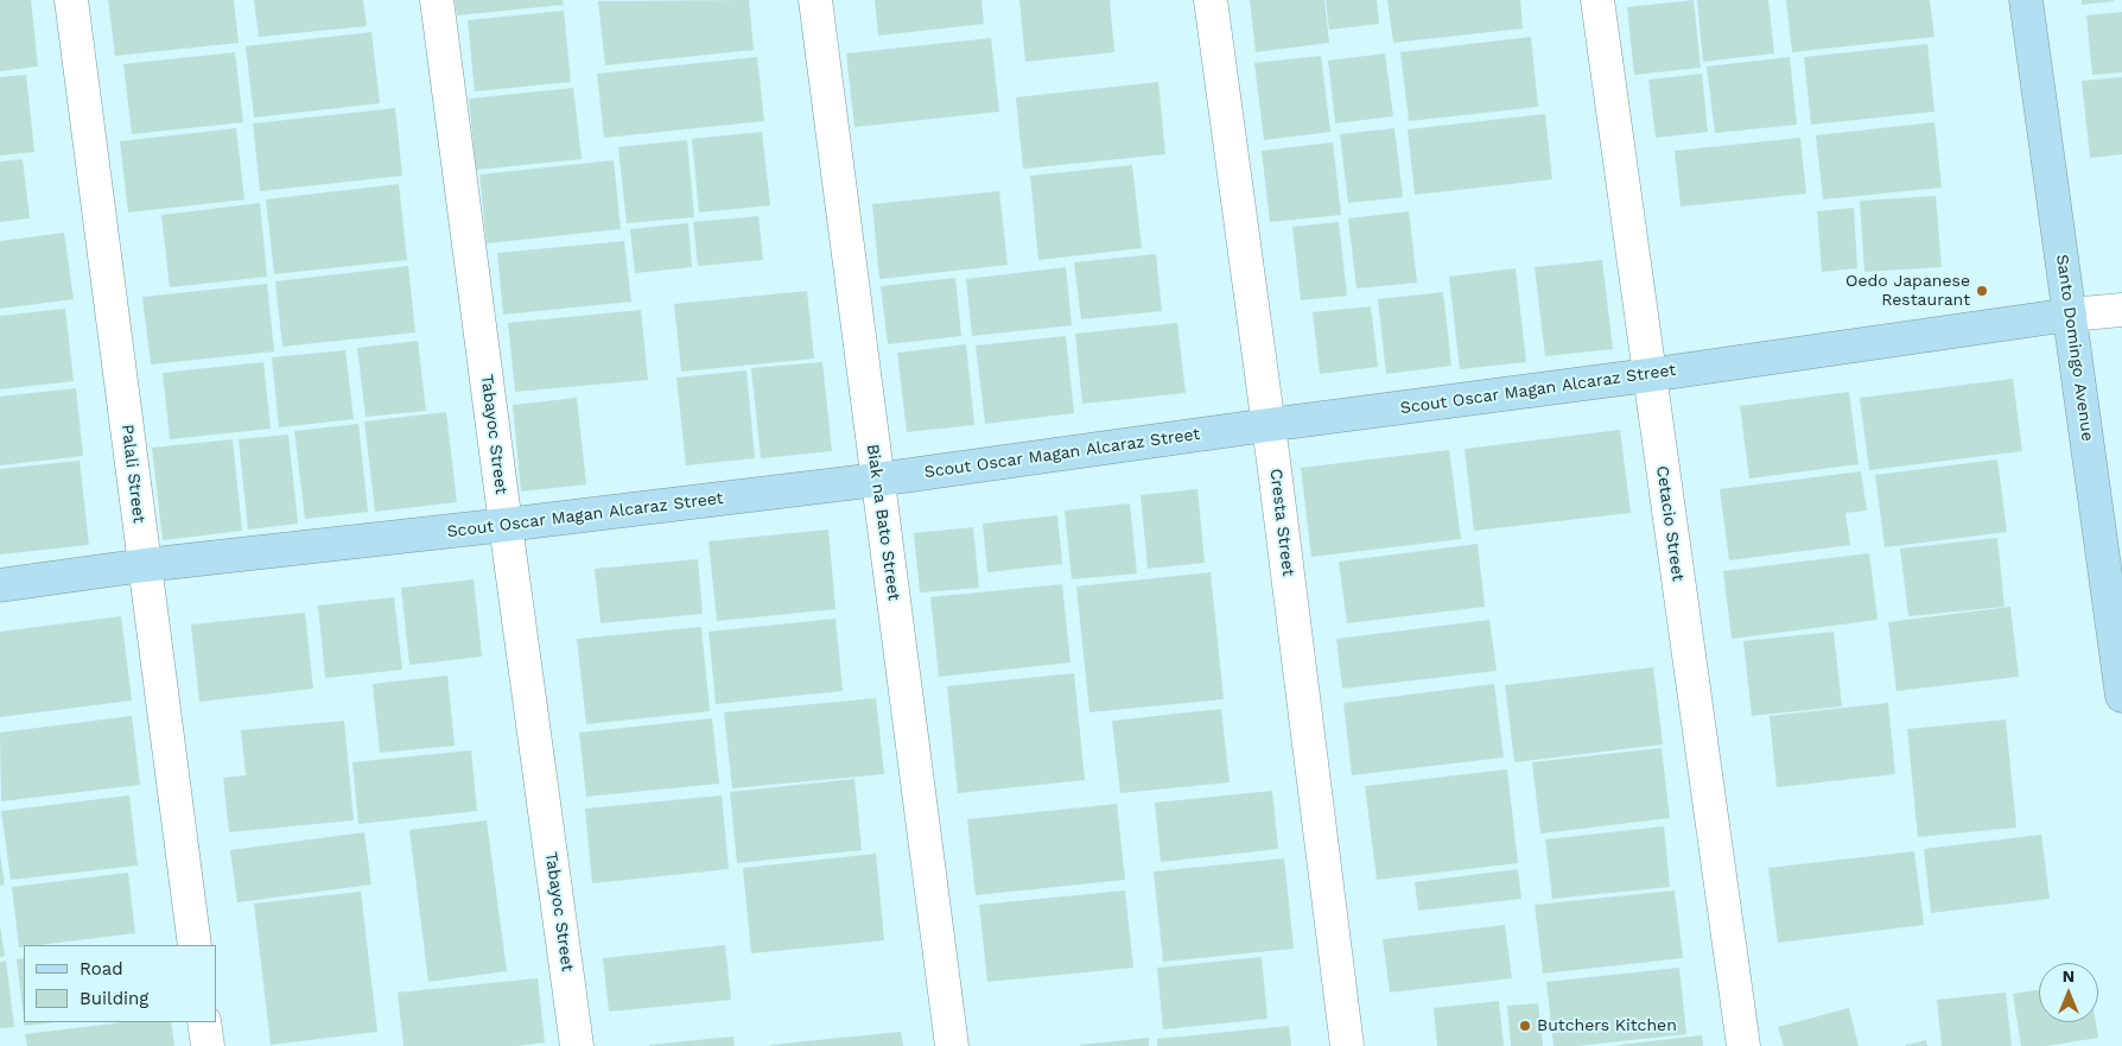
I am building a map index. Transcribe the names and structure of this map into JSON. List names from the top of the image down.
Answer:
{
  "streets": {
    "street": [
      "Santo Domingo Avenue",
      "Scout Oscar Magan Alcaraz Street",
      "Tabayoc Street",
      "Palali Street",
      "Biak na Bato Street",
      "Cresta Street",
      "Cetacio Street"
    ]
  },
  "crossings": [
    ["Santo Domingo Avenue", "Scout Oscar Magan Alcaraz Street"],
    ["Scout Oscar Magan Alcaraz Street", "Tabayoc Street"],
    ["Scout Oscar Magan Alcaraz Street", "Palali Street"],
    ["Scout Oscar Magan Alcaraz Street", "Biak na Bato Street"],
    ["Scout Oscar Magan Alcaraz Street", "Cresta Street"],
    ["Scout Oscar Magan Alcaraz Street", "Cetacio Street"]
  ],
  "places": ["Oedo Japanese Restaurant", "Butchers Kitchen"],
  "legend": ["Road", "Building"],
  "north": "top"
}
